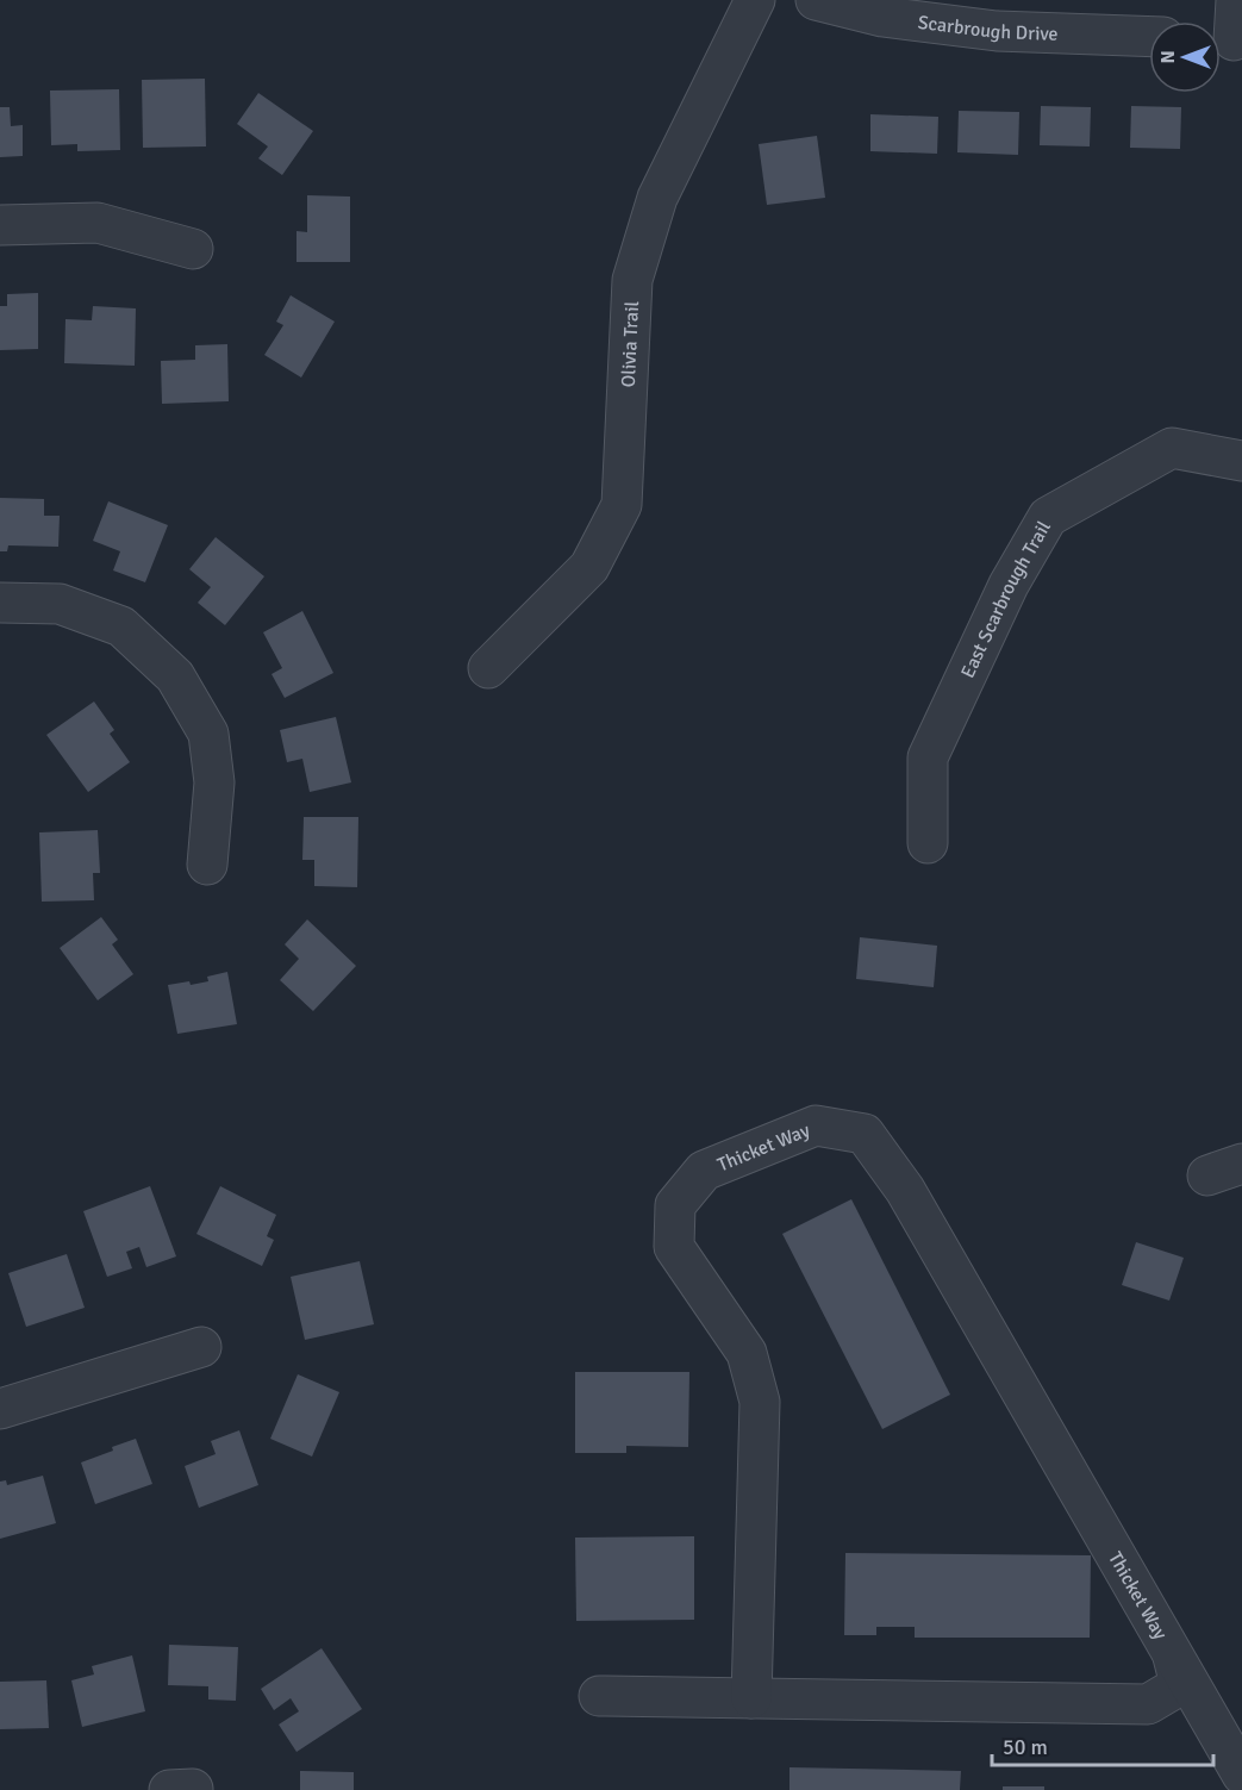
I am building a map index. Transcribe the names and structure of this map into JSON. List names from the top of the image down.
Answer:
{
  "streets": {
    "street": [
      "Scarbrough Drive",
      "Olivia Trail",
      "East Scarbrough Trail",
      "Thicket Way"
    ]
  },
  "scale_bar": "50 m",
  "north": "left"
}
